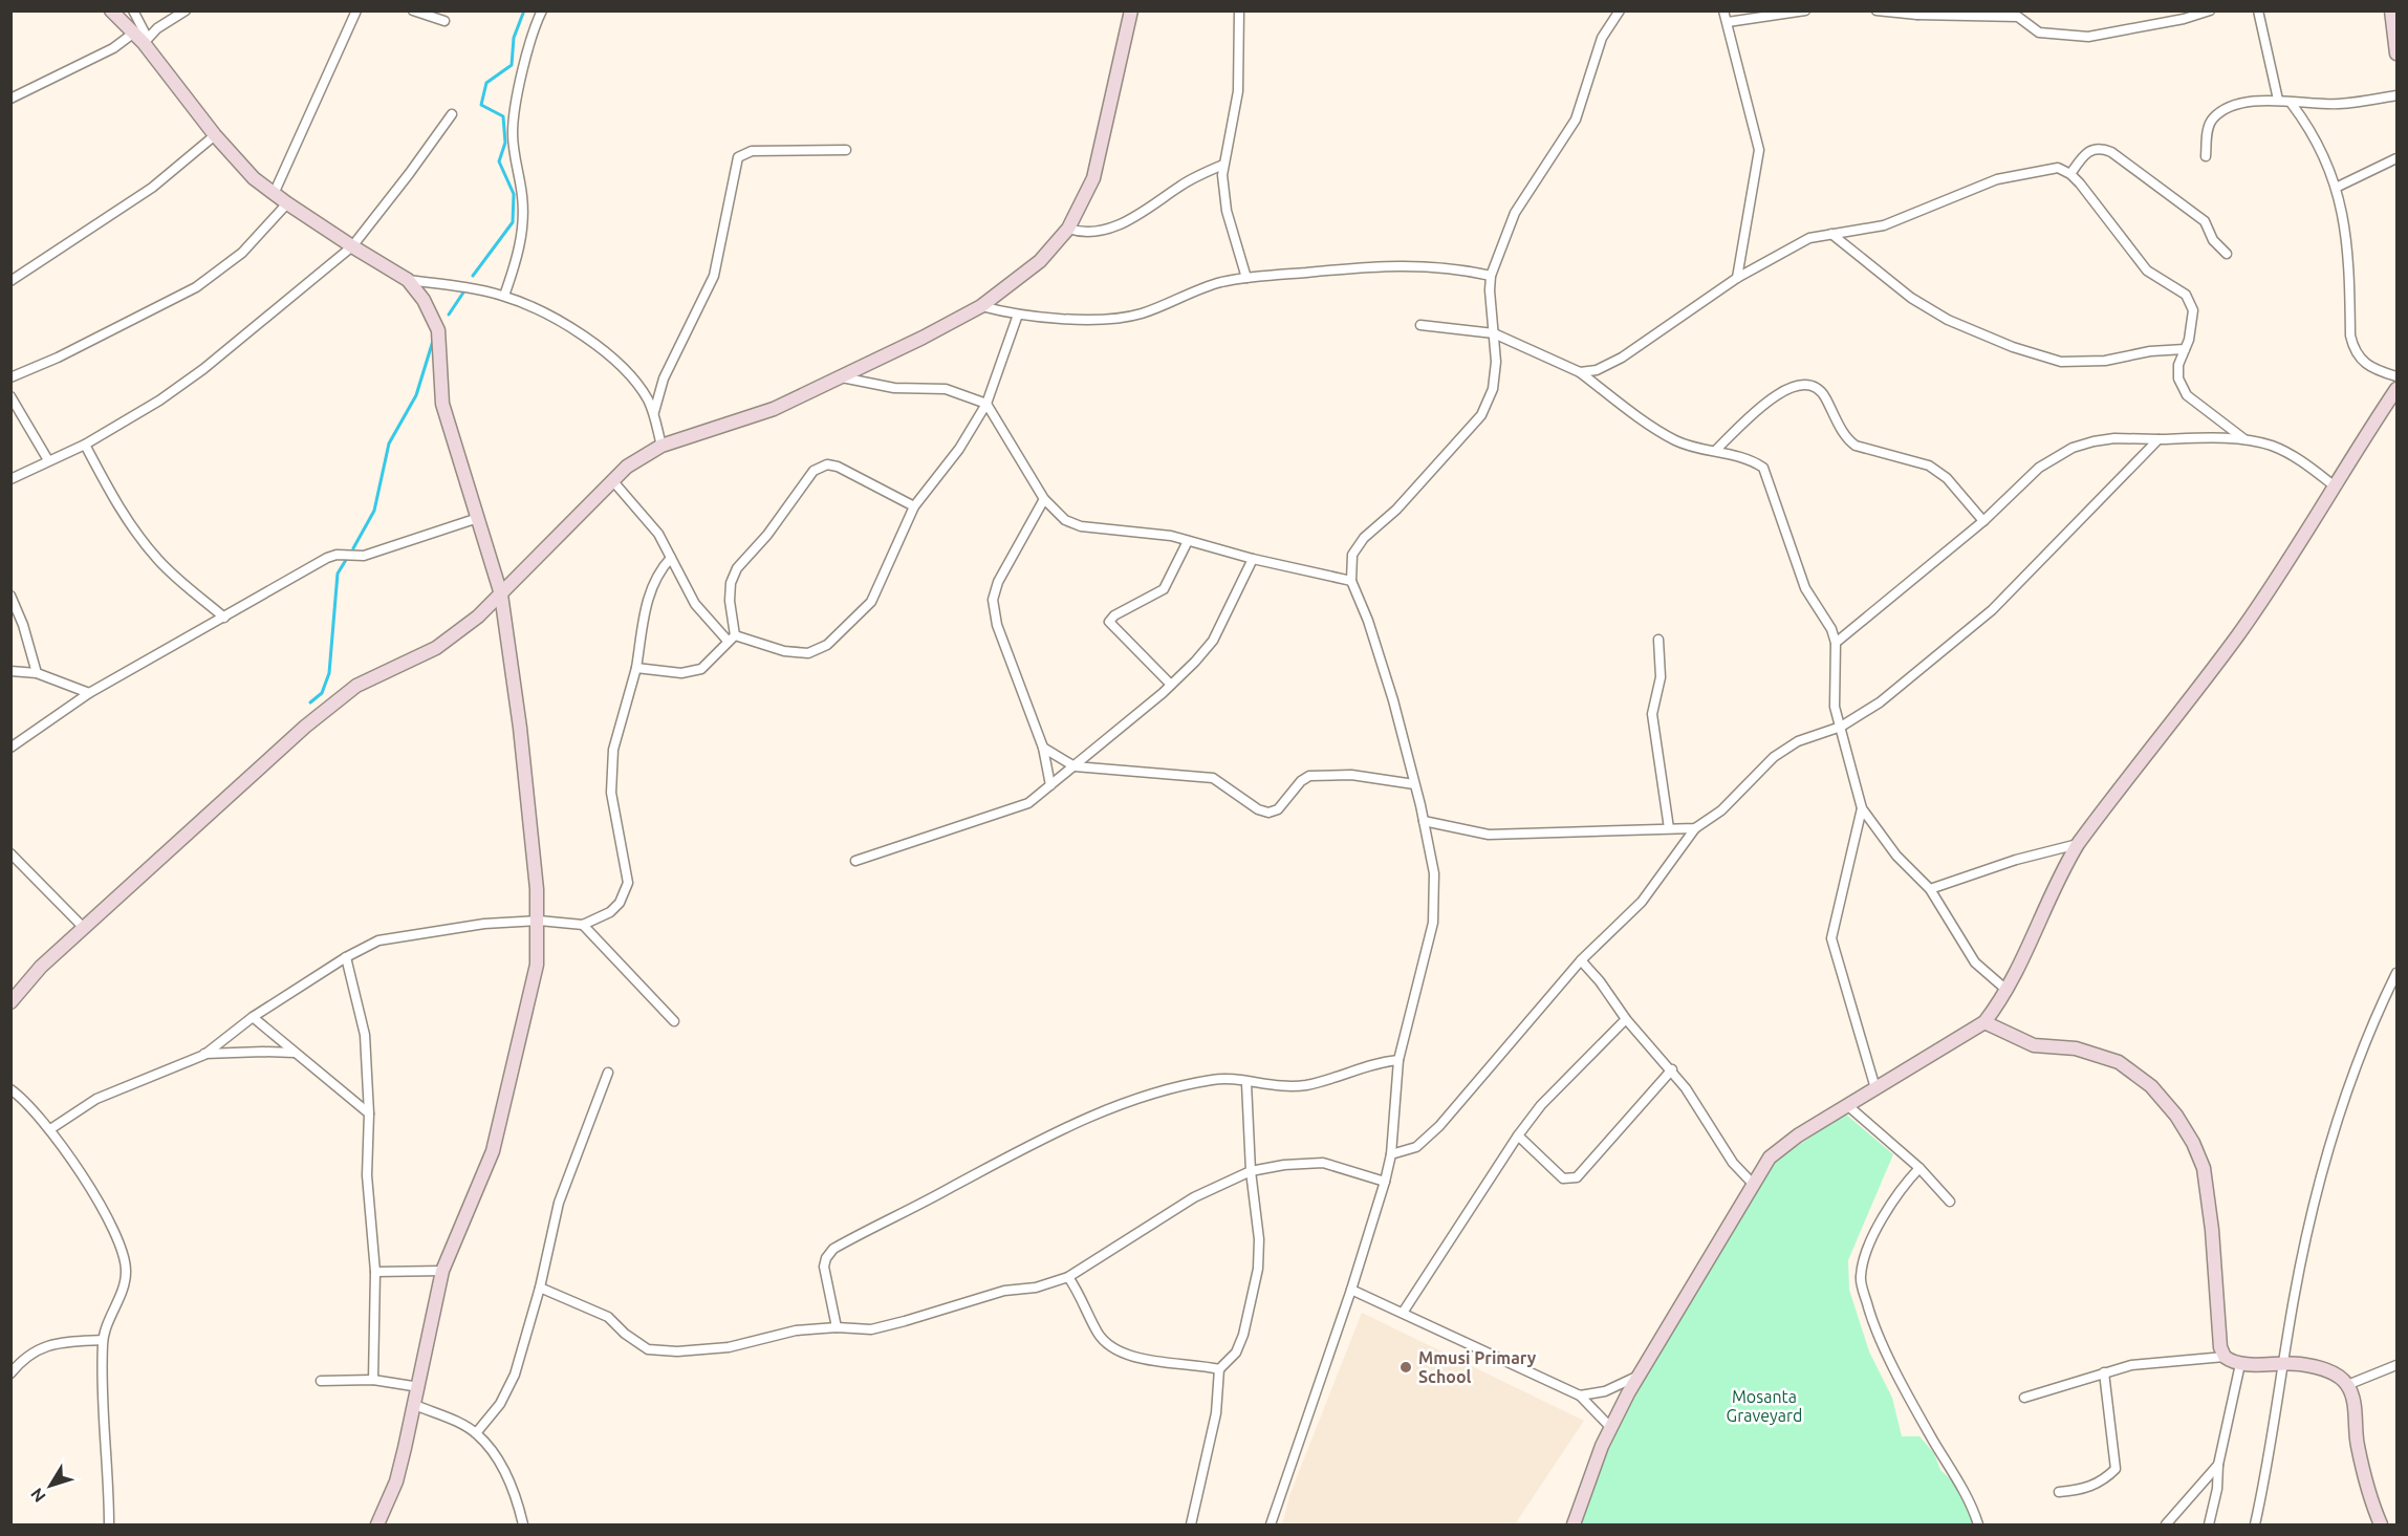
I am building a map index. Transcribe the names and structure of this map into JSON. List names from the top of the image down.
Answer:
{
  "parks": ["Mosanta Graveyard"],
  "places": ["Mmusi Primary School"],
  "north": "bottom left"
}
